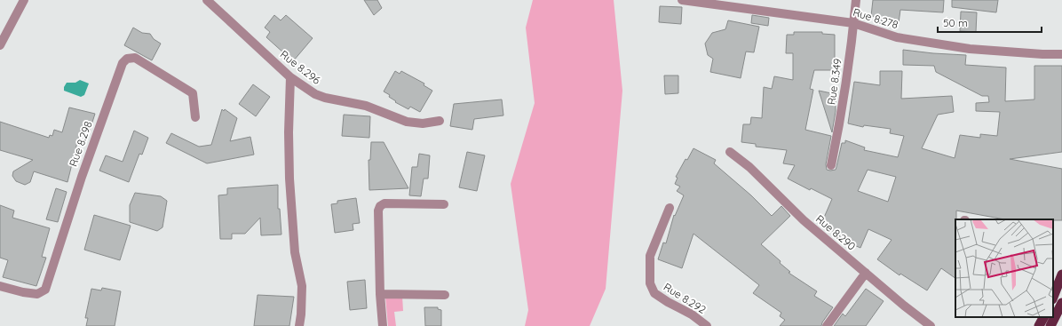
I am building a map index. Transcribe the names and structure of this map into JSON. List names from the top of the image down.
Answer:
{
  "streets": {
    "street": [
      "Rue 8.278",
      "Rue 8.296",
      "Rue 8.349",
      "Rue 8.298",
      "Rue 8.290",
      "Rue 8.292"
    ]
  },
  "crossings": [
    ["Rue 8.278", "Rue 8.349"]
  ],
  "scale_bar": "50 m"
}
